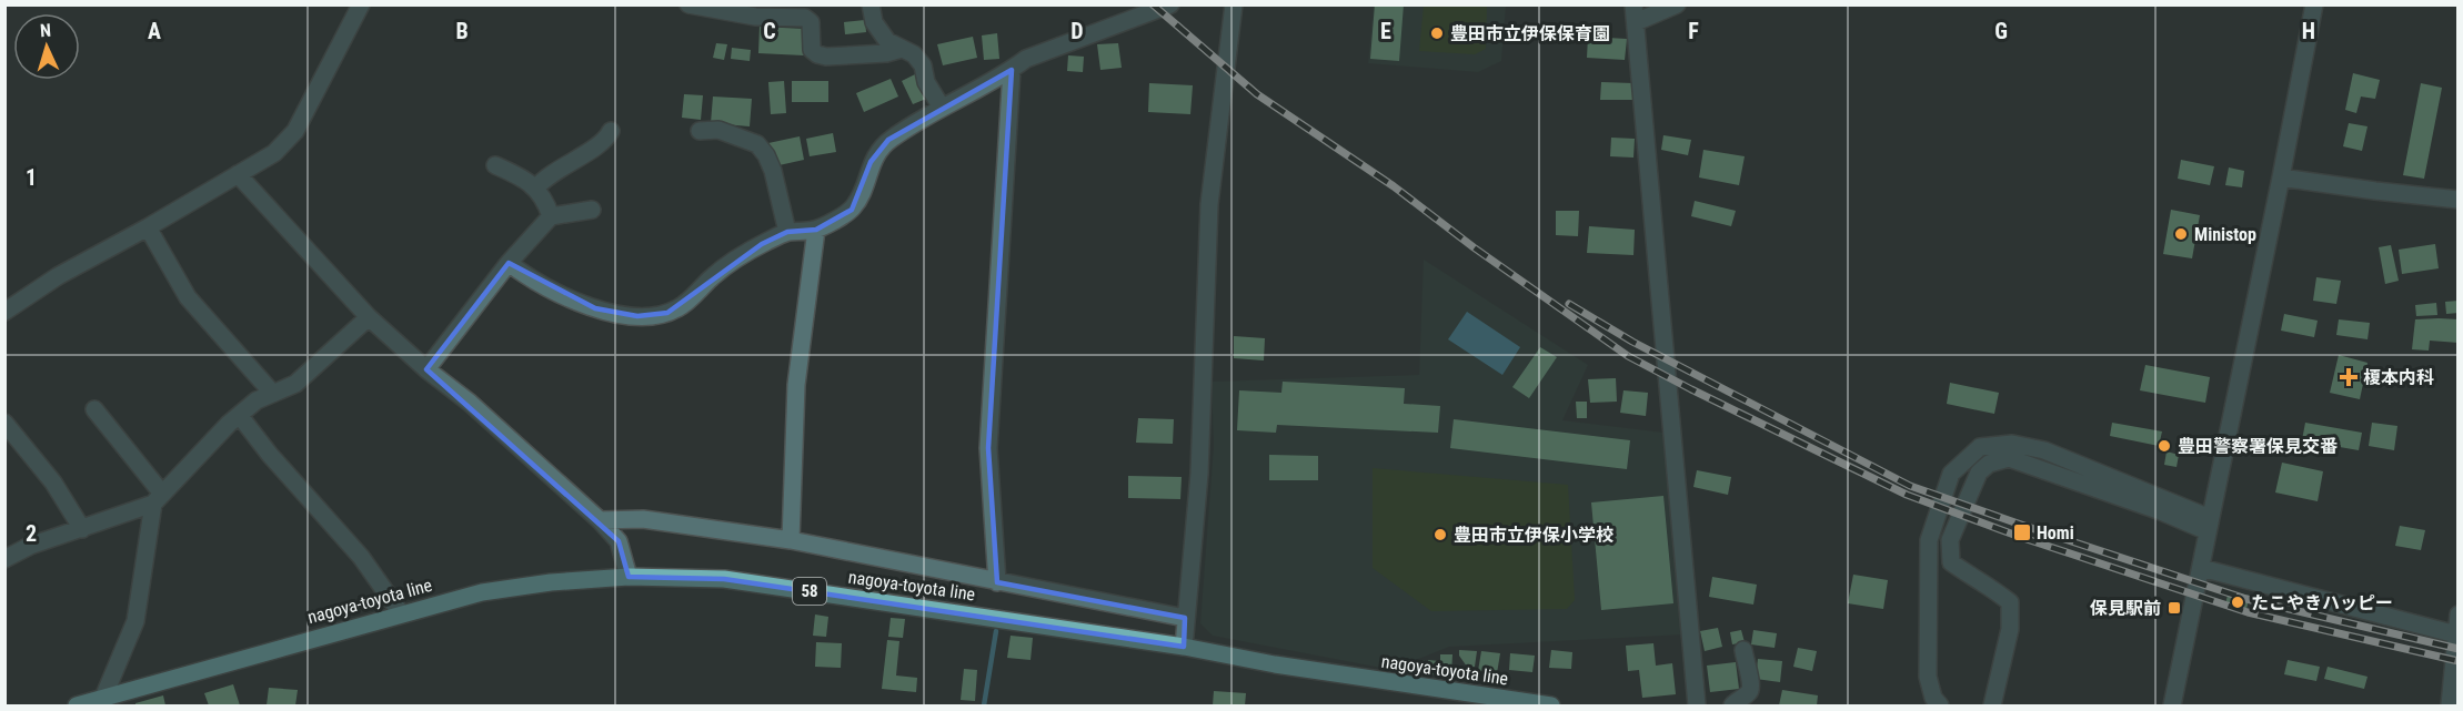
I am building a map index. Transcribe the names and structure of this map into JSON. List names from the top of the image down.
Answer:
{
  "streets": {
    "main road": ["nagoya-toyota line", "58"]
  },
  "places": {
    "other": [
      "豊田市立伊保保育園",
      "Ministop",
      "豊田警察署保見交番",
      "豊田市立伊保小学校",
      "たこやきハッピー"
    ],
    "health": ["榎本内科"],
    "transit": ["Homi", "保見駅前"]
  },
  "north": "top",
  "grid": {
    "columns": [
      "A",
      "B",
      "C",
      "D",
      "E",
      "F",
      "G",
      "H"
    ],
    "rows": ["1", "2"]
  }
}
